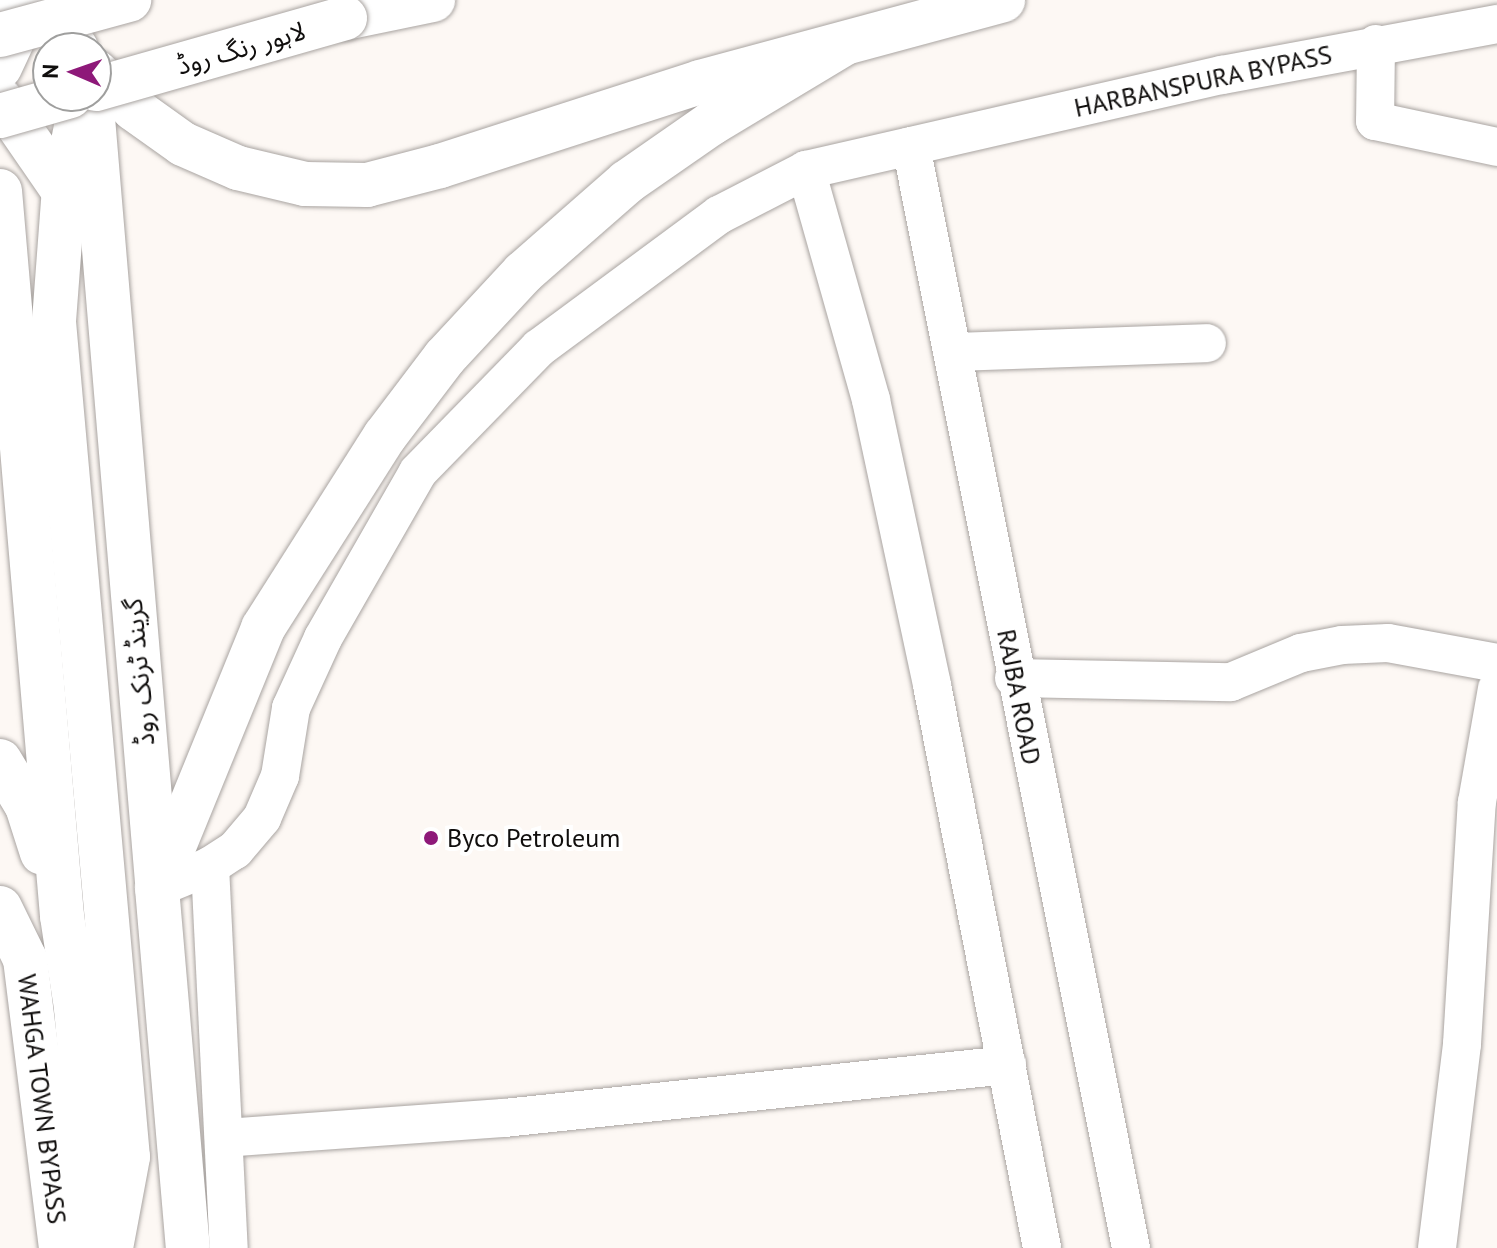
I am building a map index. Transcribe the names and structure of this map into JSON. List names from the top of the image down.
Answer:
{
  "streets": {
    "main road": ["لاہور رنگ روڈ", "گرینڈ ٹرنک روڈ", "WAHGA TOWN BYPASS"],
    "street": ["HARBANSPURA BYPASS", "RAJBA ROAD"]
  },
  "crossings": [
    ["HARBANSPURA BYPASS", "گرینڈ ٹرنک روڈ"],
    ["HARBANSPURA BYPASS", "RAJBA ROAD"]
  ],
  "places": ["Byco Petroleum"],
  "north": "left"
}
